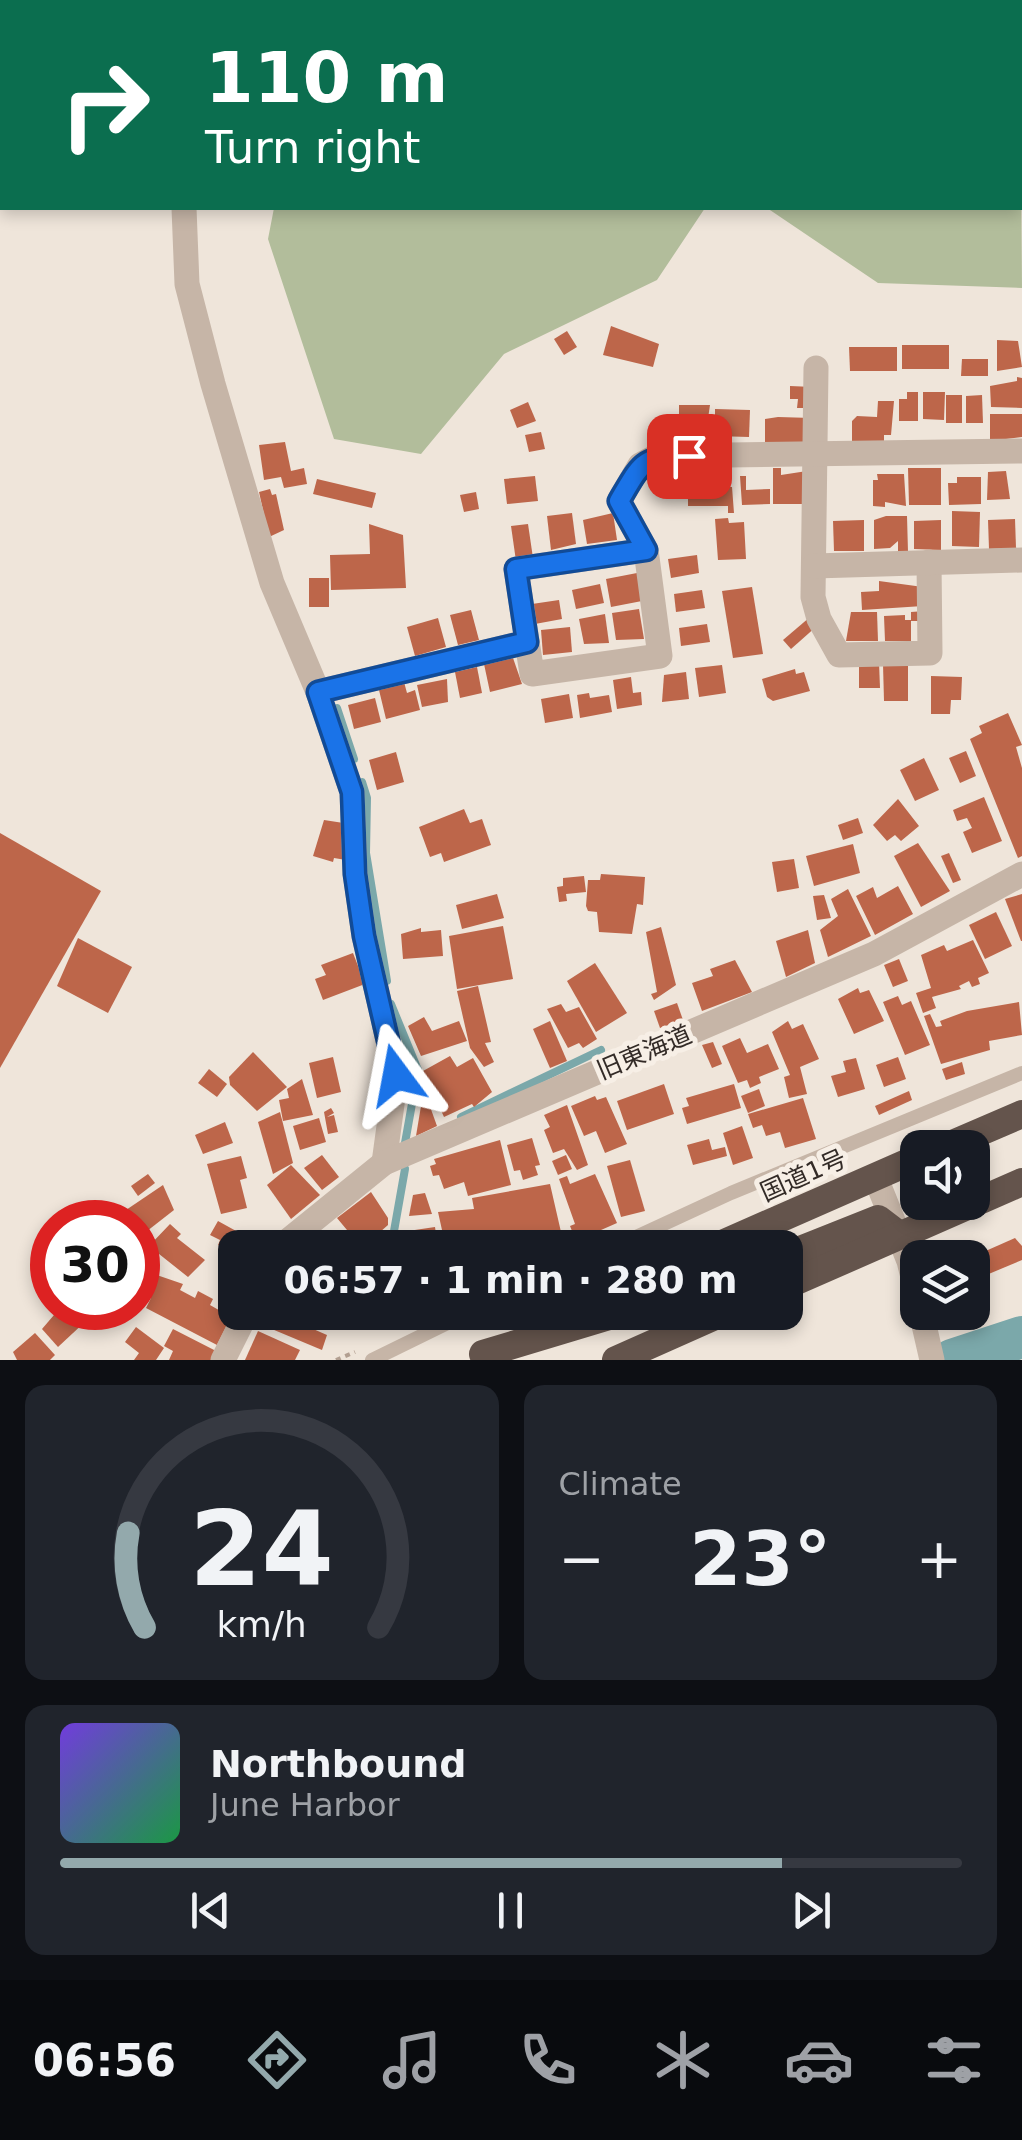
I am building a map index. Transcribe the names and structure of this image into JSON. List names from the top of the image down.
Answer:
{
  "streets": {
    "highway": ["国道1号"],
    "street": ["旧東海道"]
  },
  "page": {
    "turn": ["110 m", "Turn right"],
    "limit": "30",
    "trip": "06:57 · 1 min · 280 m",
    "tile": "Climate",
    "heat": ["−", "23°", "+"],
    "song": ["Northbound", "June Harbor"],
    "tabs": "06:56",
    "gauge": ["24", "km/h"]
  }
}
